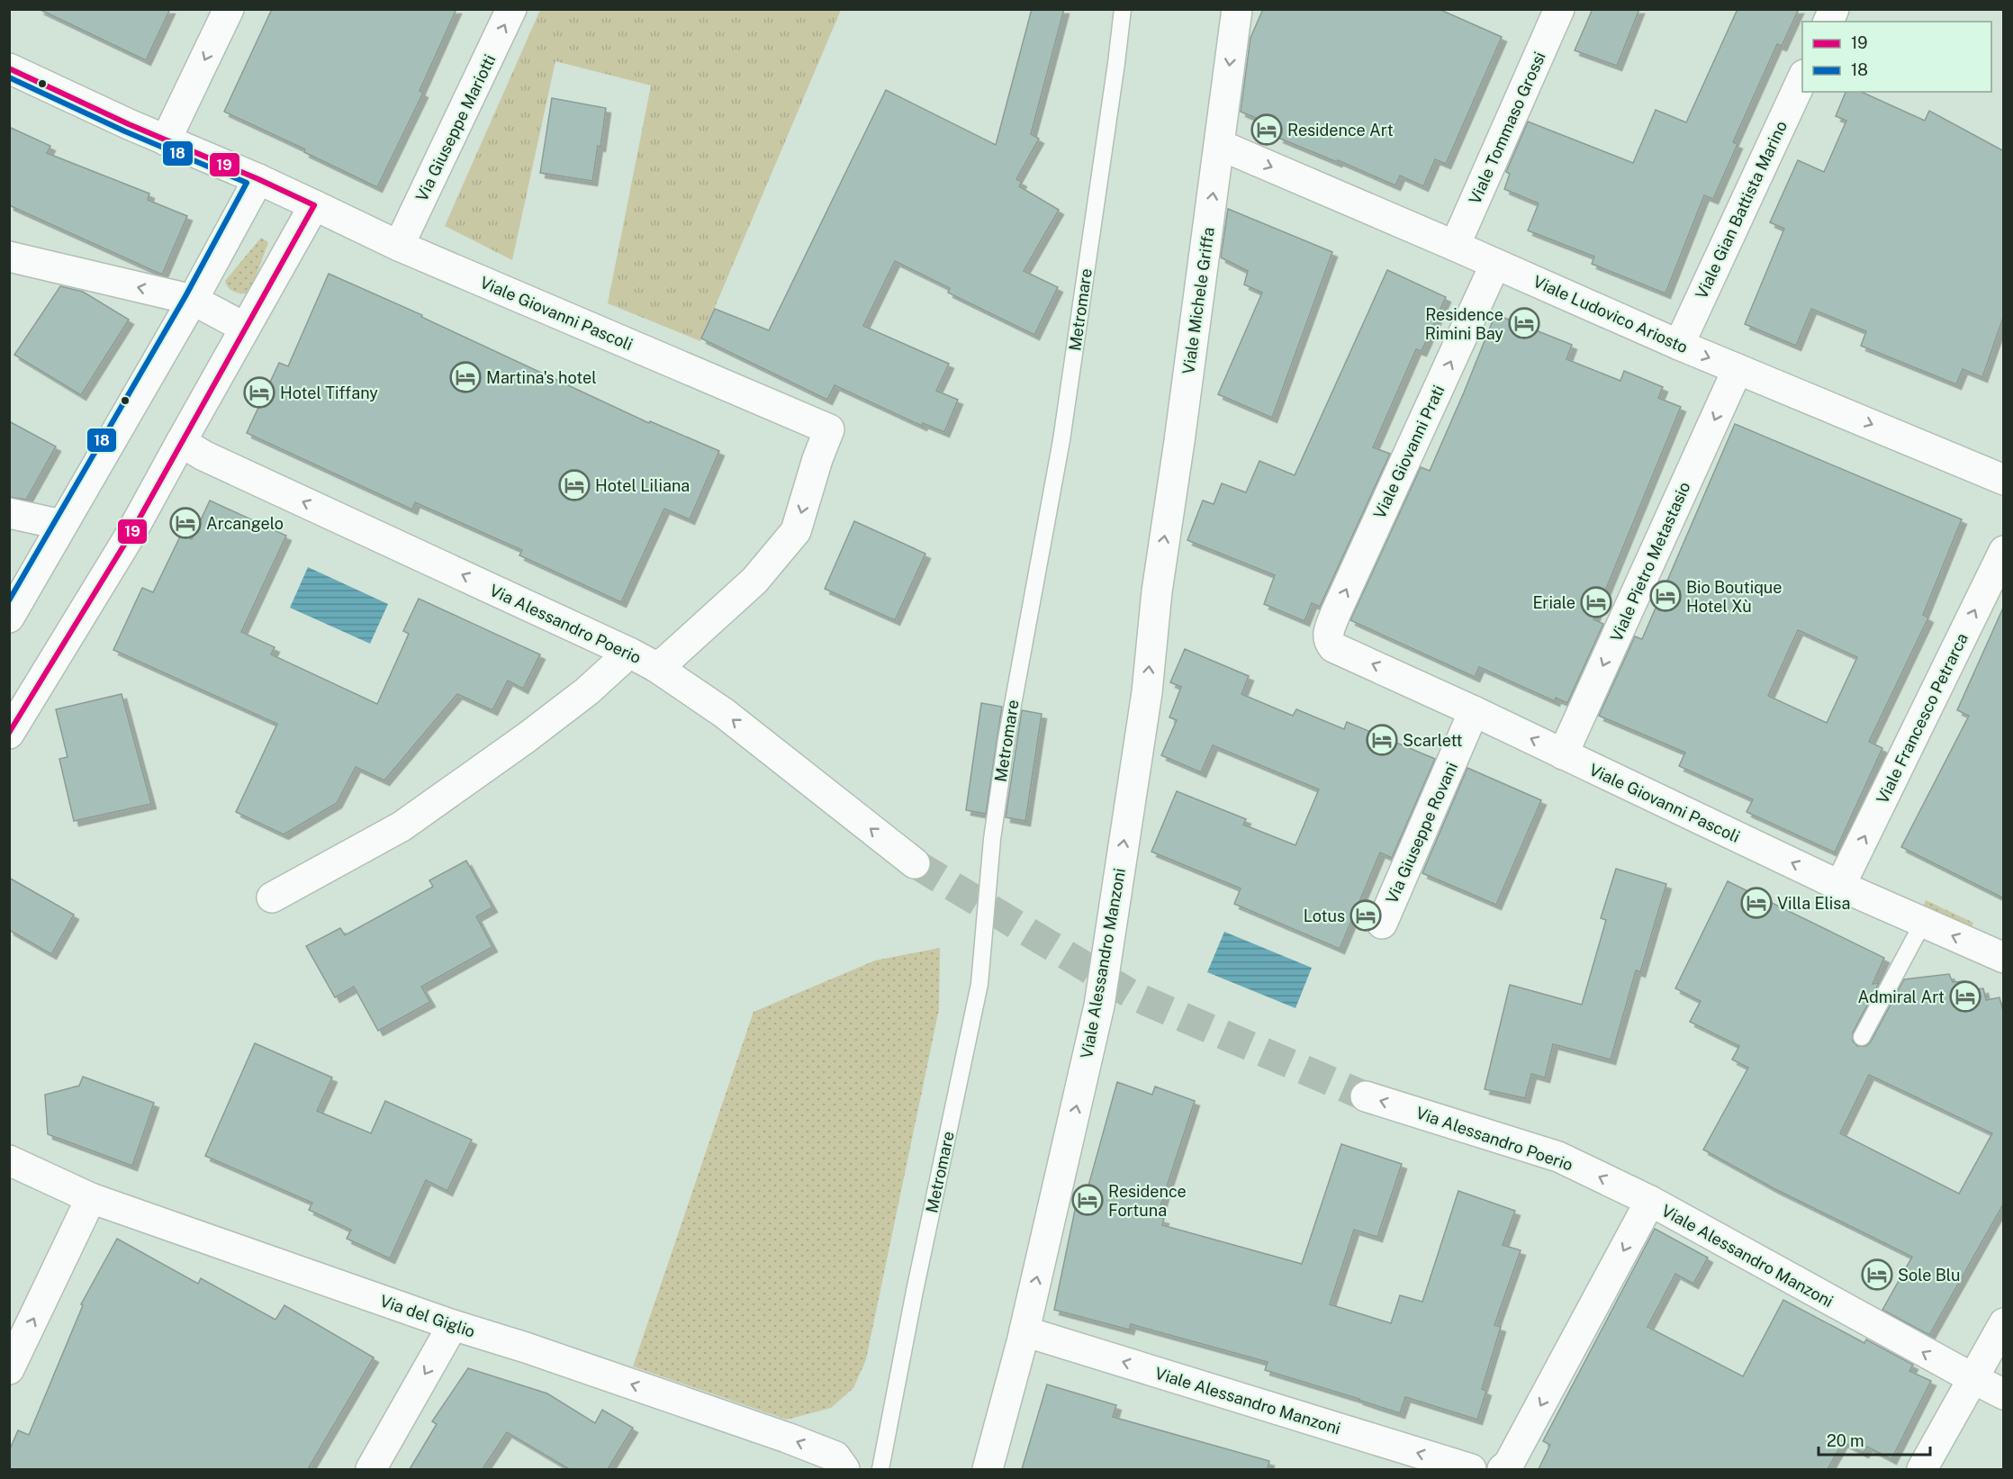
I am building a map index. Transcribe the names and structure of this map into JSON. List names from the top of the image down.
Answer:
{
  "streets": {
    "street": [
      "Via Giuseppe Mariotti",
      "Viale Tommaso Grossi",
      "Viale Gian Battista Marino",
      "Viale Michele Griffa",
      "Viale Giovanni Pascoli",
      "Viale Ludovico Ariosto",
      "Viale Giovanni Prati",
      "Viale Pietro Metastasio",
      "Via Alessandro Poerio",
      "Viale Francesco Petrarca",
      "Via Giuseppe Rovani",
      "Viale Alessandro Manzoni",
      "Via del Giglio"
    ],
    "lane": ["Metromare"]
  },
  "crossings": [
    ["Via Giuseppe Mariotti", "Viale Giovanni Pascoli"],
    ["Viale Tommaso Grossi", "Viale Ludovico Ariosto"],
    ["Viale Gian Battista Marino", "Viale Ludovico Ariosto"],
    ["Viale Michele Griffa", "Viale Ludovico Ariosto"],
    ["Viale Michele Griffa", "Viale Alessandro Manzoni"],
    ["Viale Giovanni Pascoli", "Viale Giovanni Prati"],
    ["Viale Giovanni Pascoli", "Viale Pietro Metastasio"],
    ["Viale Giovanni Pascoli", "Via Alessandro Poerio"],
    ["Viale Giovanni Pascoli", "Viale Francesco Petrarca"],
    ["Viale Giovanni Pascoli", "Via Giuseppe Rovani"],
    ["Viale Ludovico Ariosto", "Viale Giovanni Prati"],
    ["Viale Ludovico Ariosto", "Viale Pietro Metastasio"],
    ["Via Alessandro Poerio", "Viale Alessandro Manzoni"]
  ],
  "one_way": [
    "Viale Ludovico Ariosto",
    "Viale Giovanni Prati",
    "Viale Pietro Metastasio",
    "Via Alessandro Poerio",
    "Viale Francesco Petrarca",
    "Via del Giglio"
  ],
  "places": {
    "hotel": [
      "Residence Art",
      "Residence Rimini Bay",
      "Martina's hotel",
      "Hotel Tiffany",
      "Hotel Liliana",
      "Arcangelo",
      "Bio Boutique Hotel Xù",
      "Eriale",
      "Scarlett",
      "Villa Elisa",
      "Lotus",
      "Admiral Art",
      "Residence Fortuna",
      "Sole Blu"
    ]
  },
  "lines": ["transit line 19", "transit line 18"],
  "legend": ["19", "18"],
  "scale_bar": "20 m"
}
